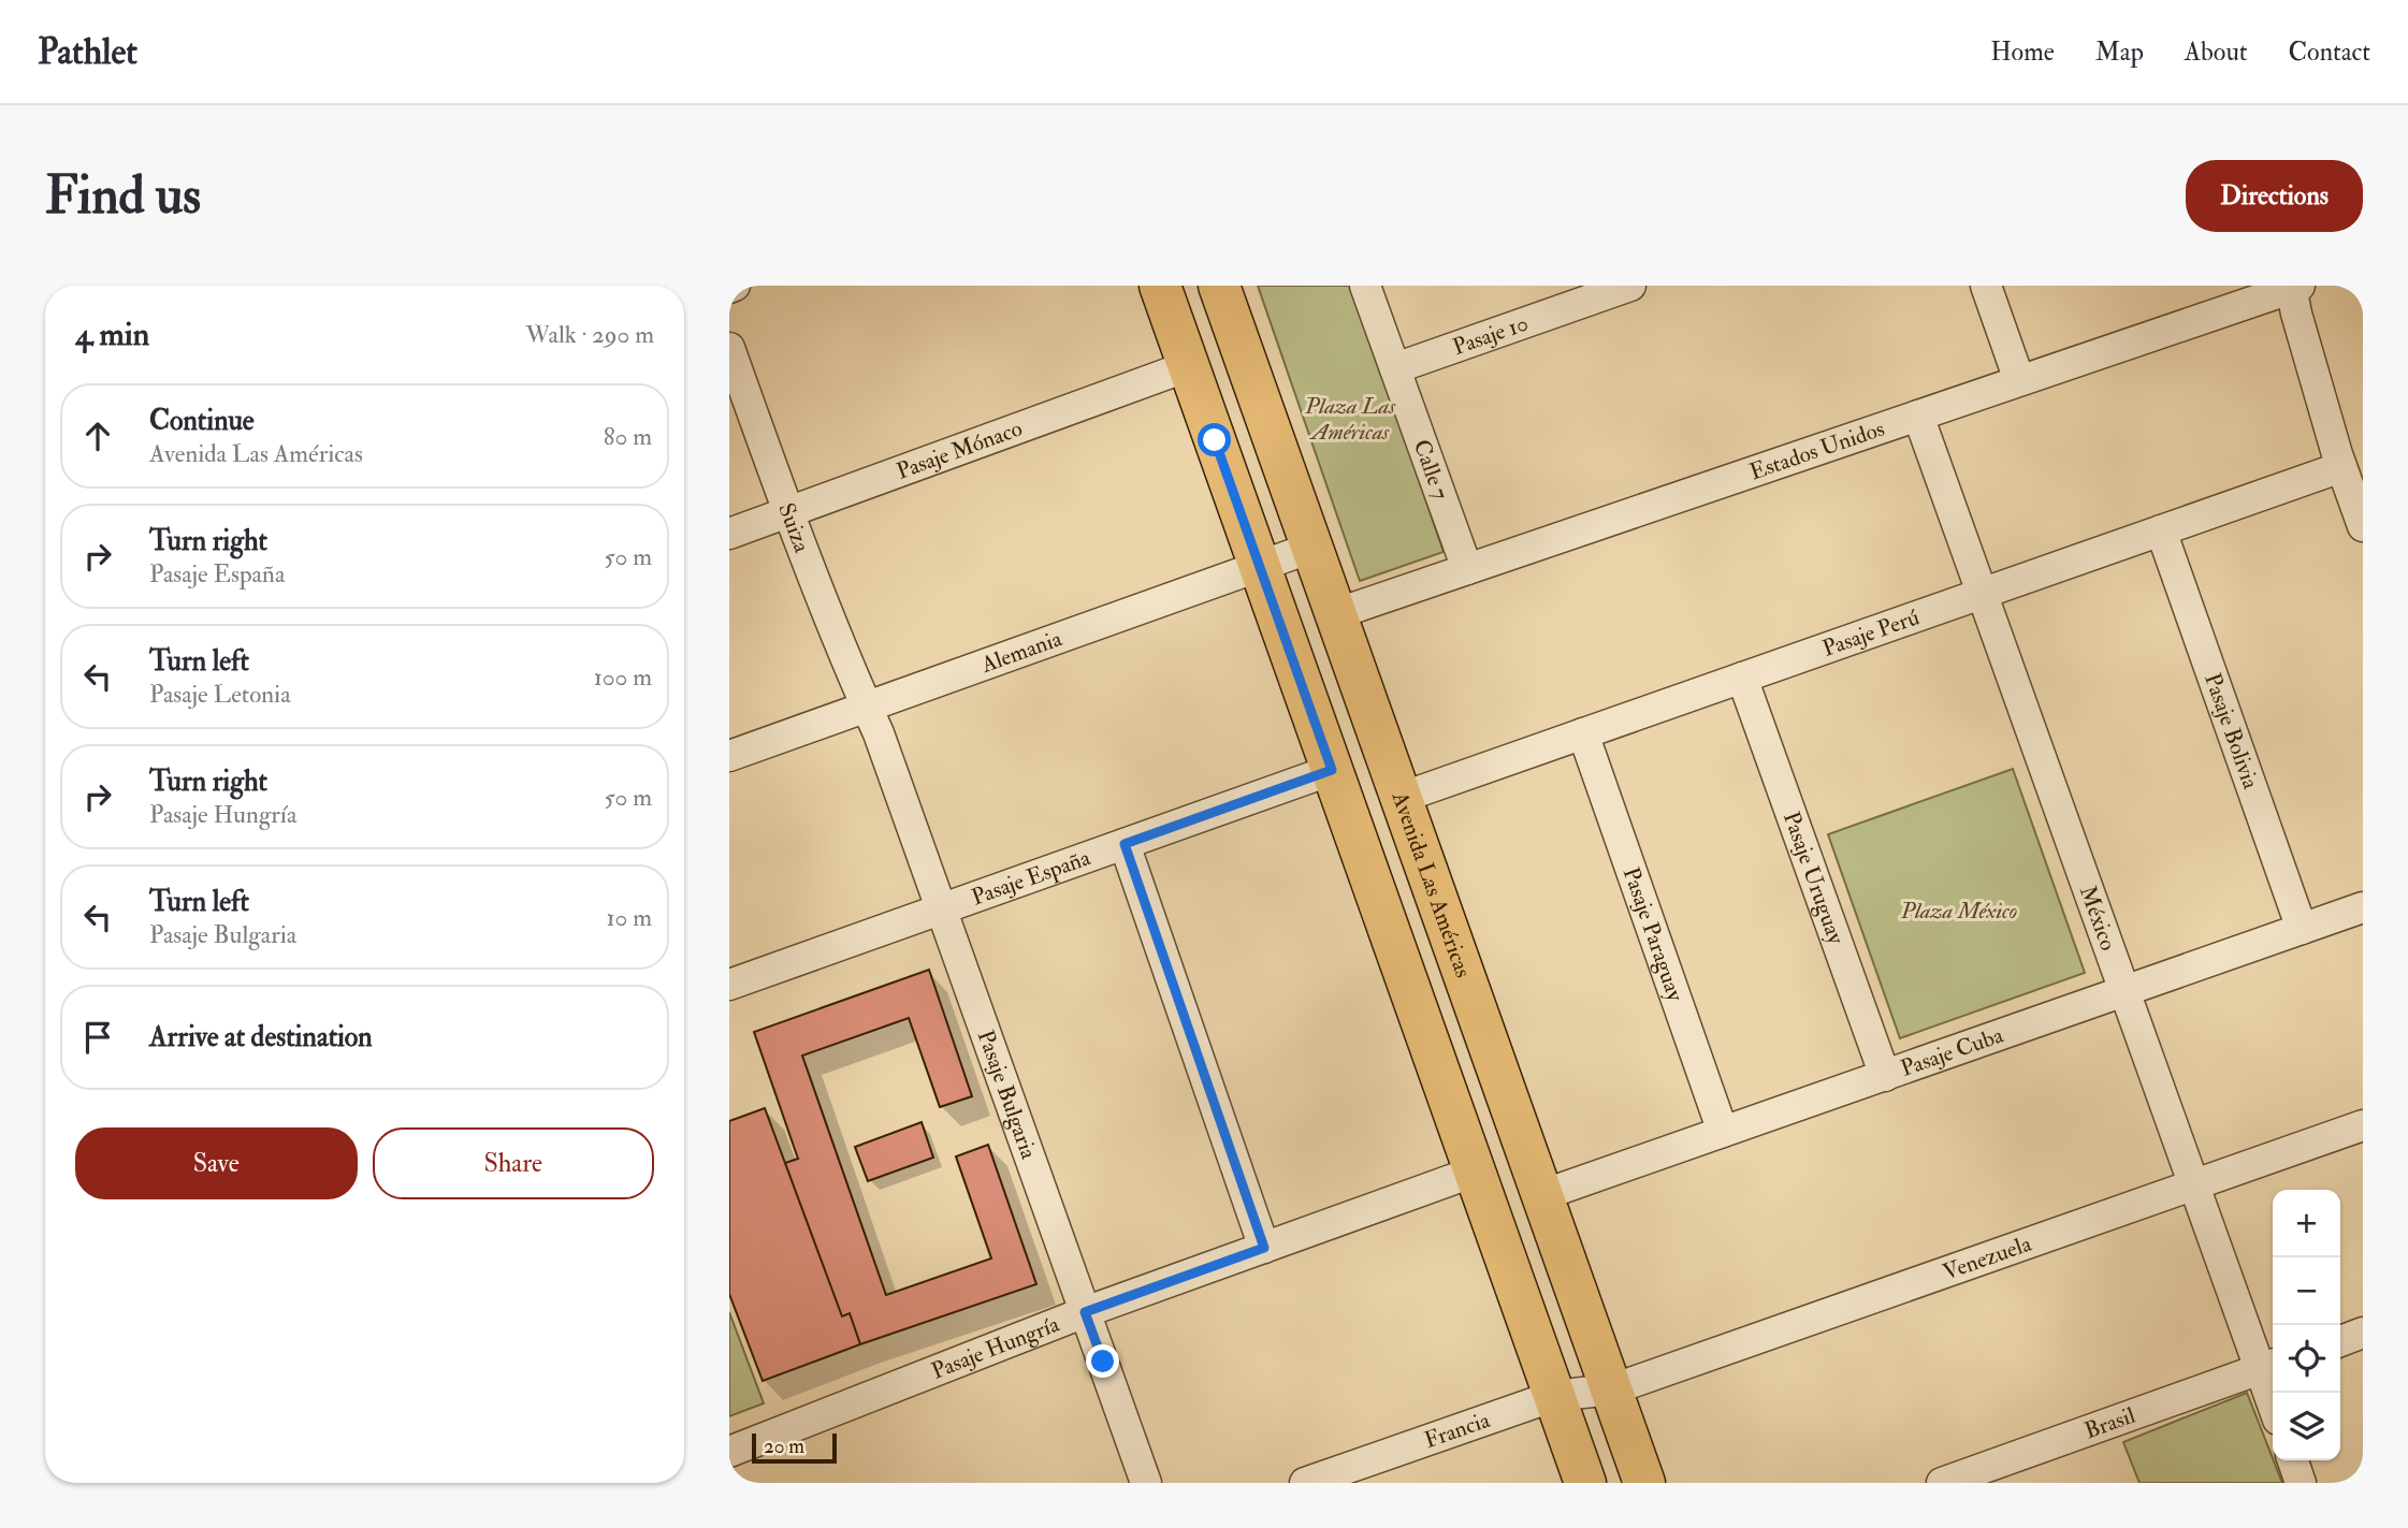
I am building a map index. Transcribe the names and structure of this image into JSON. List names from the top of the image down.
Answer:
{
  "streets": {
    "main road": ["Avenida Las Américas"],
    "street": [
      "Pasaje 10",
      "Pasaje Mónaco",
      "Estados Unidos",
      "Calle 7",
      "Suiza",
      "Pasaje Perú",
      "Alemania",
      "Pasaje Bolivia",
      "Pasaje España",
      "Pasaje Uruguay",
      "México",
      "Pasaje Paraguay",
      "Pasaje Cuba",
      "Pasaje Bulgaria",
      "Venezuela",
      "Pasaje Hungría",
      "Brasil",
      "Francia"
    ]
  },
  "crossings": [
    ["Pasaje 10", "Calle 7"],
    ["Pasaje Mónaco", "Suiza"],
    ["Estados Unidos", "Calle 7"],
    ["Estados Unidos", "Avenida Las Américas"],
    ["Estados Unidos", "México"],
    ["Suiza", "Alemania"],
    ["Suiza", "Pasaje Bulgaria"],
    ["Pasaje Perú", "Pasaje Bolivia"],
    ["Pasaje Perú", "Pasaje Uruguay"],
    ["Pasaje Perú", "Avenida Las Américas"],
    ["Pasaje Perú", "México"],
    ["Pasaje Perú", "Pasaje Paraguay"],
    ["Alemania", "Avenida Las Américas"],
    ["Alemania", "Pasaje Bulgaria"],
    ["Pasaje Bolivia", "Pasaje Cuba"],
    ["Pasaje España", "Pasaje Bulgaria"],
    ["Pasaje Uruguay", "Pasaje Cuba"],
    ["Avenida Las Américas", "Pasaje Cuba"],
    ["Avenida Las Américas", "Venezuela"],
    ["Avenida Las Américas", "Francia"],
    ["México", "Pasaje Cuba"],
    ["México", "Venezuela"],
    ["México", "Brasil"],
    ["Pasaje Paraguay", "Pasaje Cuba"],
    ["Pasaje Bulgaria", "Pasaje Hungría"],
    ["Venezuela", "Francia"]
  ],
  "parks": ["Plaza Las Américas", "Plaza México"],
  "scale_bar": "20 m",
  "page": {
    "header": "Pathlet",
    "nav": [
      "Home",
      "Map",
      "About",
      "Contact"
    ],
    "buttons": [
      "Directions",
      ["Save", "Share"]
    ],
    "title": "Find us",
    "heading": ["4 min", "Walk · 290 m"],
    "list": [
      ["Continue", "Avenida Las Américas", "80 m"],
      ["Turn right", "Pasaje España", "50 m"],
      ["Turn left", "Pasaje Letonia", "100 m"],
      ["Turn right", "Pasaje Hungría", "50 m"],
      ["Turn left", "Pasaje Bulgaria", "10 m"],
      "Arrive at destination"
    ],
    "map_buttons": ["+", "−"],
    "scale": "20 m"
  }
}
